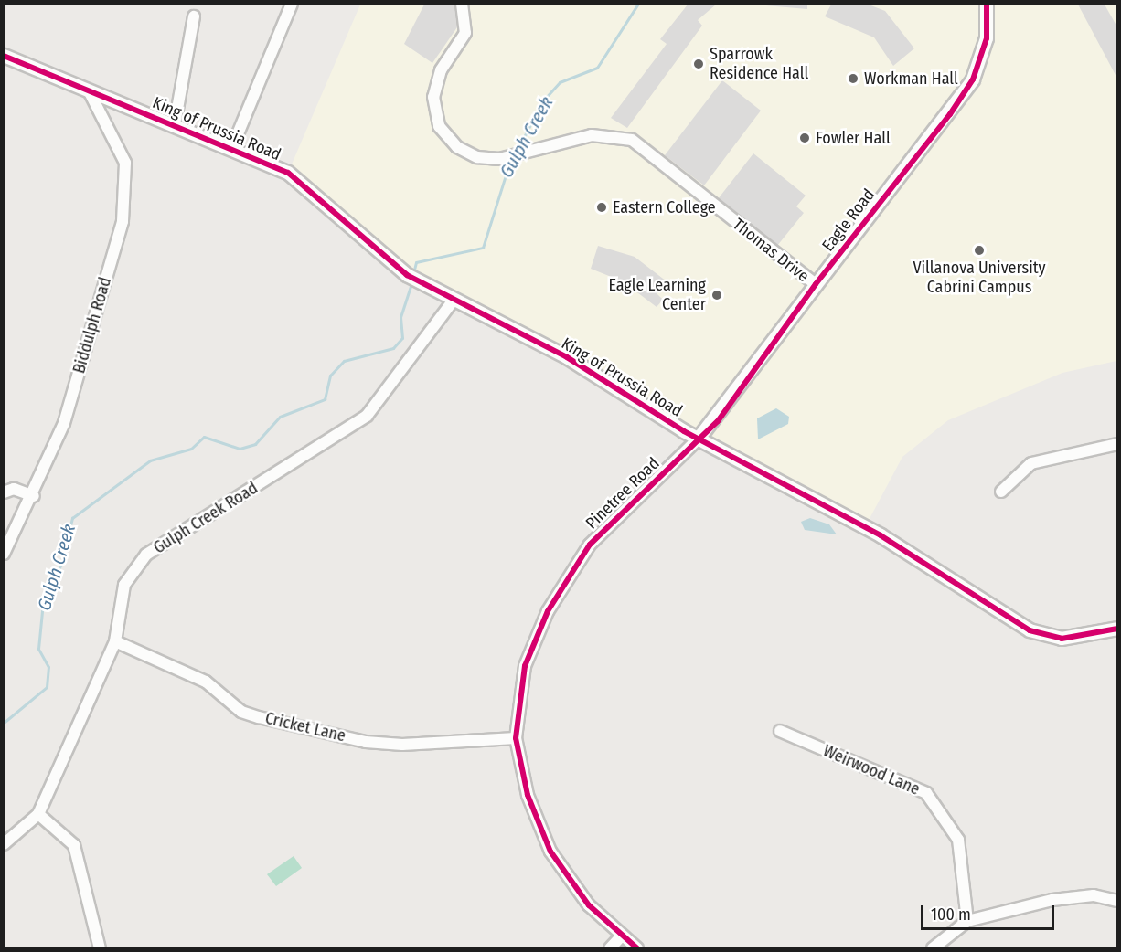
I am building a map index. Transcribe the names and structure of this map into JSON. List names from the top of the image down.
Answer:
{
  "streets": {
    "street": [
      "King of Prussia Road",
      "Eagle Road",
      "Thomas Drive",
      "Biddulph Road",
      "Pinetree Road",
      "Gulph Creek Road",
      "Cricket Lane",
      "Weirwood Lane"
    ]
  },
  "crossings": [
    ["King of Prussia Road", "Eagle Road"],
    ["King of Prussia Road", "Biddulph Road"],
    ["King of Prussia Road", "Pinetree Road"],
    ["King of Prussia Road", "Gulph Creek Road"],
    ["Eagle Road", "Thomas Drive"],
    ["Eagle Road", "Pinetree Road"],
    ["Pinetree Road", "Cricket Lane"],
    ["Gulph Creek Road", "Cricket Lane"]
  ],
  "water": ["Gulph Creek"],
  "places": [
    "Sparrowk Residence Hall",
    "Workman Hall",
    "Fowler Hall",
    "Eastern College",
    "Villanova University Cabrini Campus",
    "Eagle Learning Center"
  ],
  "scale_bar": "100 m"
}
